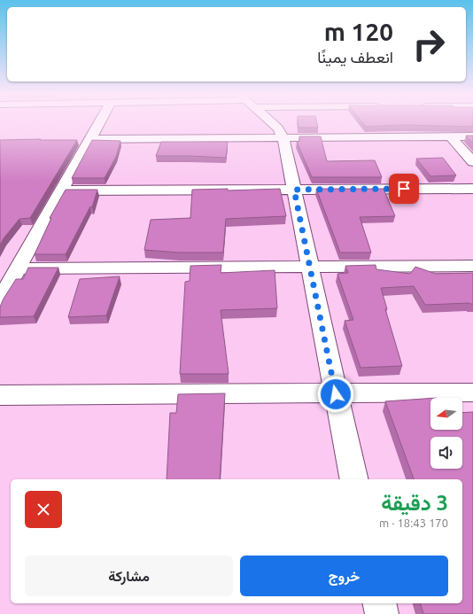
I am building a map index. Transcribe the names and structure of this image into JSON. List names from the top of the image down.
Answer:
{
  "north": "left",
  "page": {
    "turn": ["120 m", "انعطف يمينًا"],
    "heading": ["3 دقيقة", "170 m · 18:43"],
    "buttons": ["خروج", "مشاركة"]
  }
}
